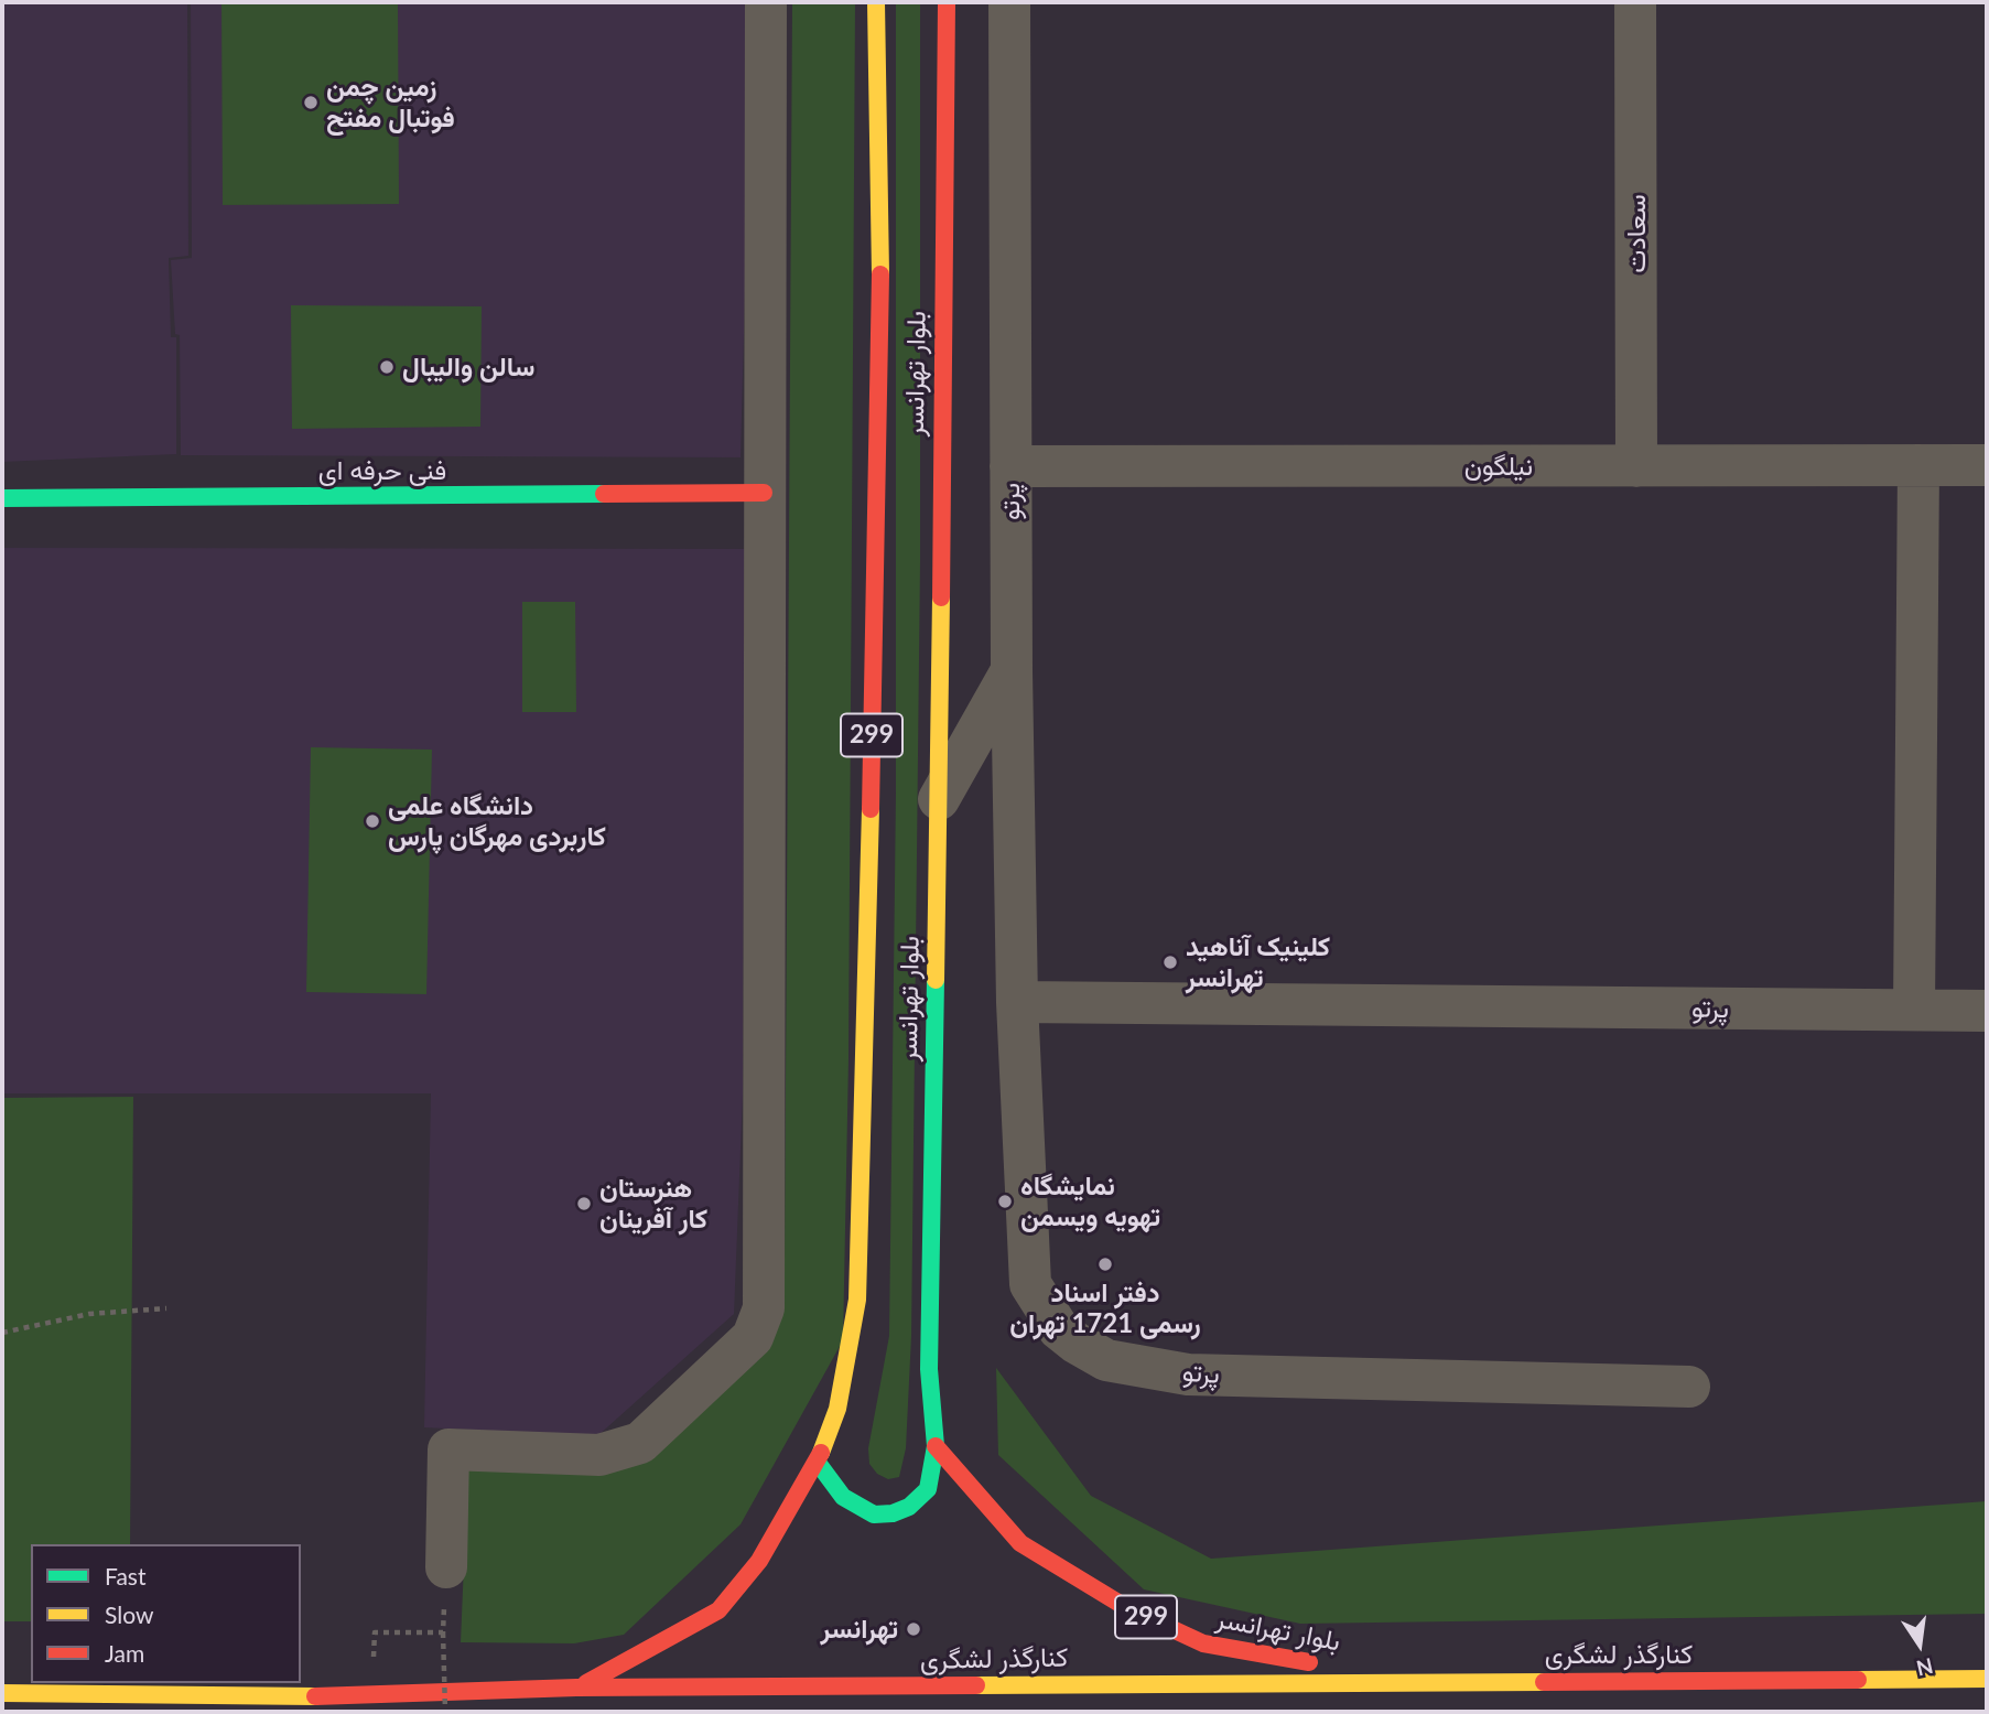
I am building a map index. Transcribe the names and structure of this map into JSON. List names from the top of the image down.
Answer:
{
  "streets": {
    "main road": [
      "بلوار تهرانسر",
      "فنی حرفه ای",
      "299",
      "کنارگذر لشگری"
    ],
    "street": ["سعادت", "نیلگون", "پرتو"]
  },
  "crossings": [
    ["سعادت", "نیلگون"],
    ["بلوار تهرانسر", "کنارگذر لشگری"],
    ["نیلگون", "پرتو"]
  ],
  "places": [
    "زمین چمن فوتبال مفتح",
    "سالن والیبال",
    "دانشگاه علمی کاربردی مهرگان پارس",
    "کلینیک آناهید تهرانسر",
    "نمایشگاه تهویه ویسمن",
    "هنرستان کار آفرینان",
    "دفتر اسناد رسمی 1721 تهران",
    "تهرانسر"
  ],
  "legend": ["Fast", "Slow", "Jam"],
  "north": "bottom"
}
